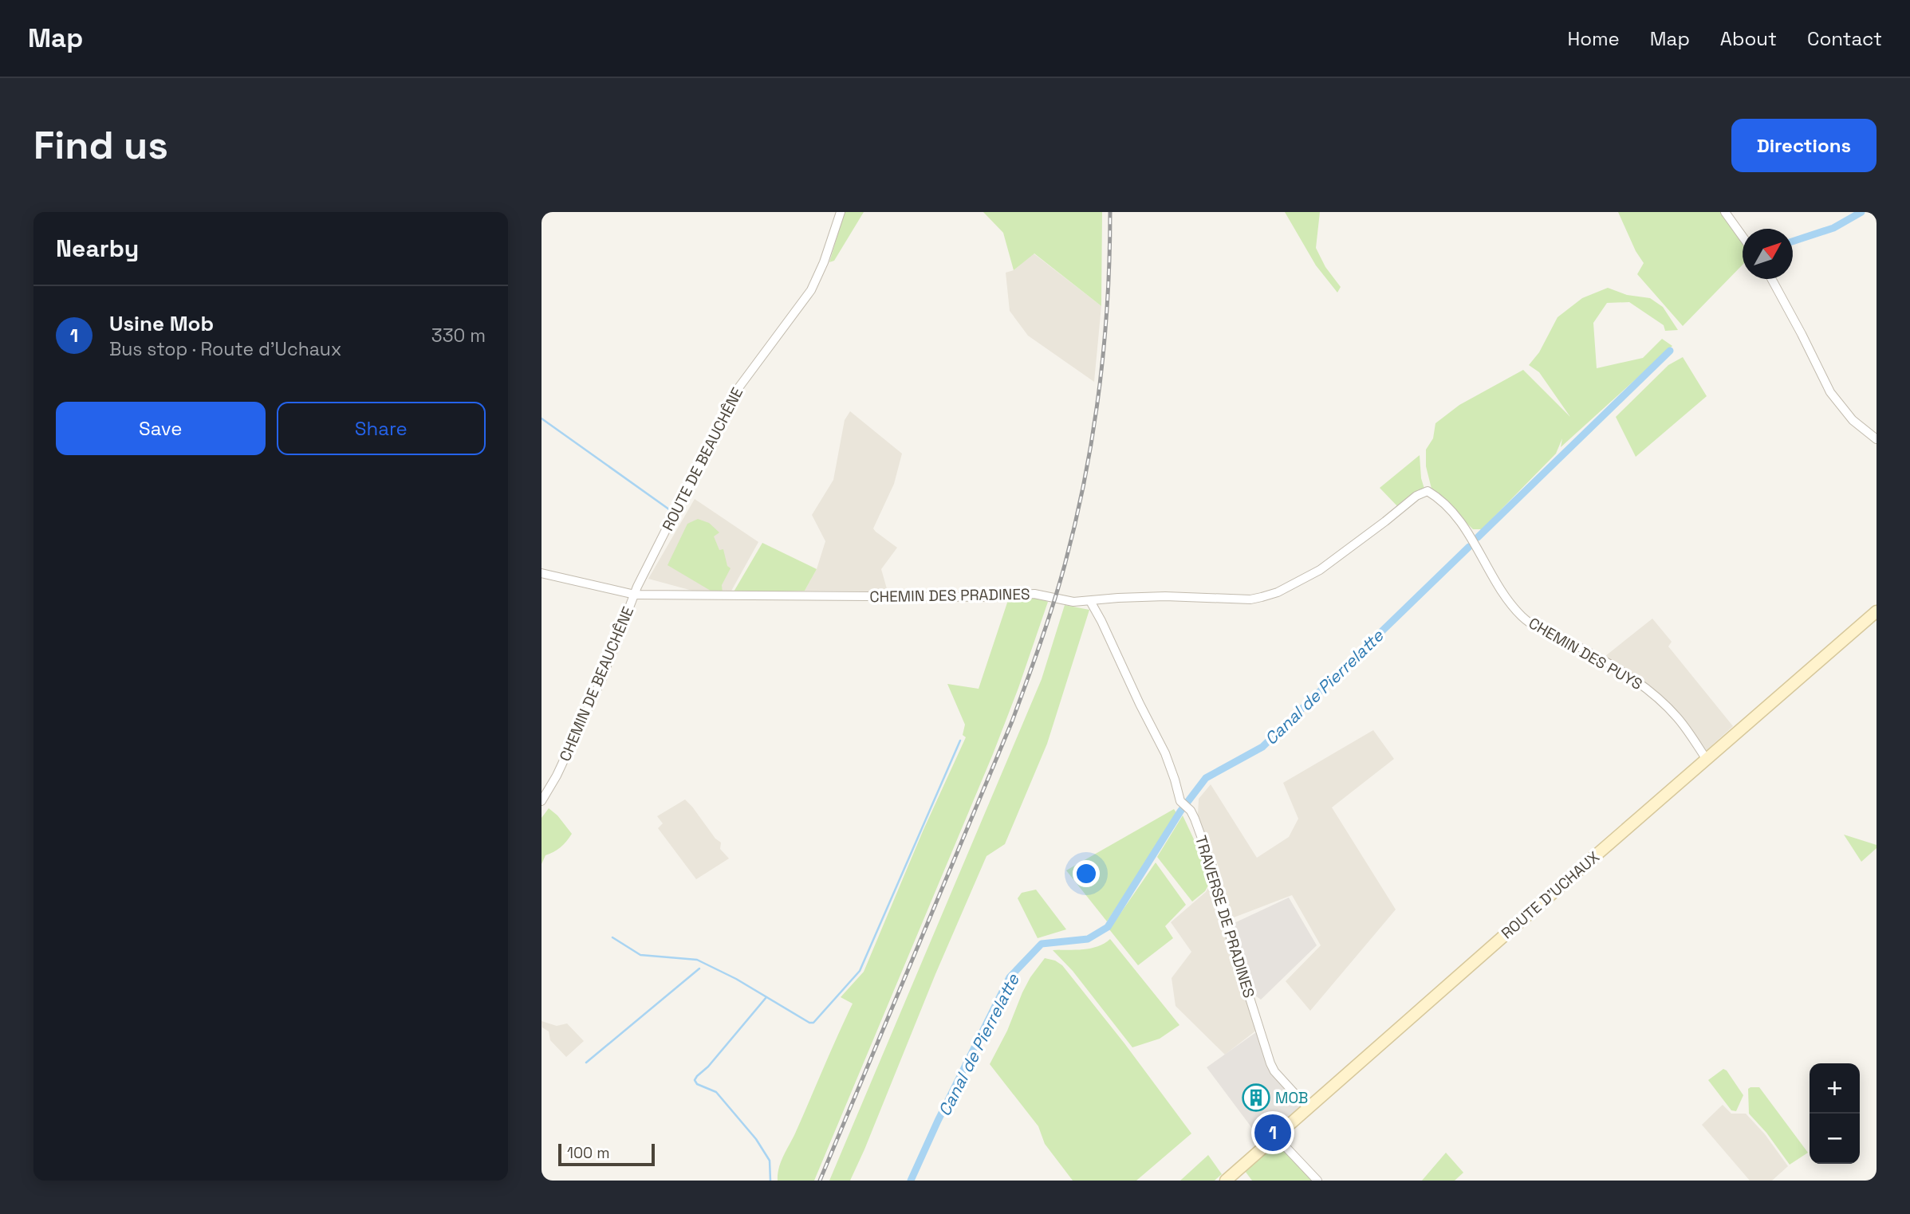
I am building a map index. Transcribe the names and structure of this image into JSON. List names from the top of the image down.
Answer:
{
  "streets": {
    "main road": ["ROUTE D'UCHAUX"],
    "street": [
      "ROUTE DE BEAUCHÊNE",
      "CHEMIN DES PRADINES",
      "CHEMIN DES PUYS",
      "CHEMIN DE BEAUCHÊNE",
      "TRAVERSE DE PRADINES"
    ]
  },
  "crossings": [
    ["ROUTE DE BEAUCHÊNE", "CHEMIN DES PRADINES"],
    ["ROUTE DE BEAUCHÊNE", "CHEMIN DE BEAUCHÊNE"],
    ["CHEMIN DES PRADINES", "CHEMIN DES PUYS"],
    ["CHEMIN DES PRADINES", "CHEMIN DE BEAUCHÊNE"],
    ["CHEMIN DES PRADINES", "TRAVERSE DE PRADINES"],
    ["CHEMIN DES PUYS", "ROUTE D'UCHAUX"],
    ["ROUTE D'UCHAUX", "TRAVERSE DE PRADINES"]
  ],
  "water": ["Canal de Pierrelatte"],
  "places": {
    "building": ["MOB"]
  },
  "scale_bar": "100 m",
  "north": "top right",
  "page": {
    "header": "Map",
    "nav": [
      "Home",
      "Map",
      "About",
      "Contact"
    ],
    "buttons": [
      "Directions",
      ["Save", "Share"]
    ],
    "title": "Find us",
    "heading": "Nearby",
    "list": [
      {
        "mark": "1",
        "name": "Usine Mob",
        "note": "Bus stop · Route d'Uchaux",
        "value": "330 m"
      }
    ],
    "map_buttons": ["+", "−"],
    "pins": "1",
    "scale": "100 m"
  }
}
